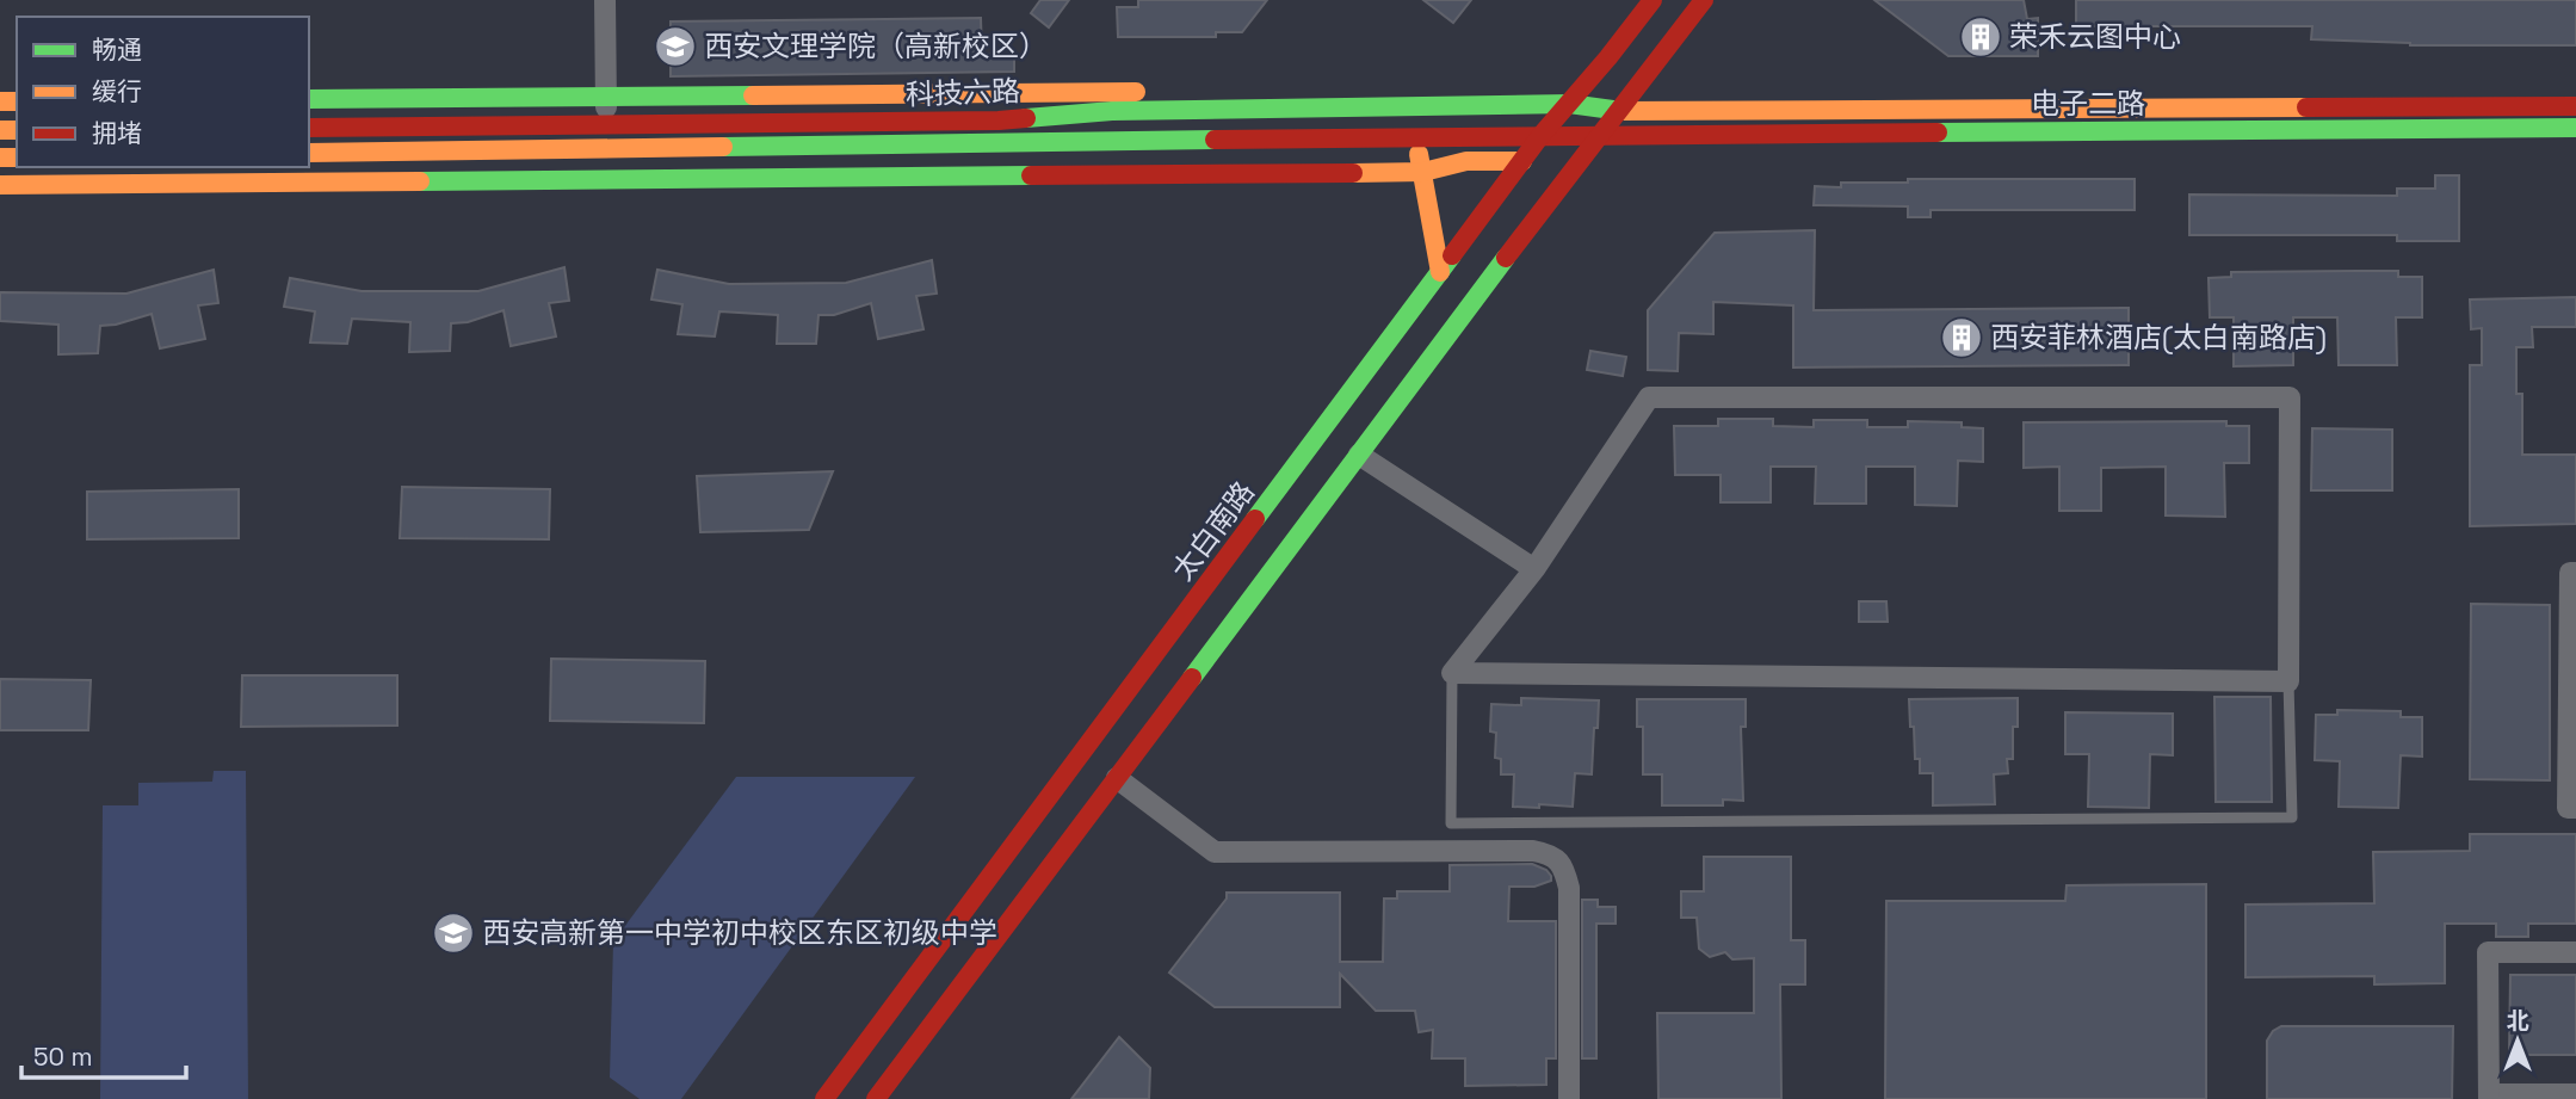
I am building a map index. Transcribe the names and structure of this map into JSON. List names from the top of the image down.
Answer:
{
  "streets": {
    "main road": ["科技六路", "电子二路", "太白南路"]
  },
  "crossings": [
    ["科技六路", "电子二路"],
    ["科技六路", "太白南路"]
  ],
  "places": {
    "building": ["荣禾云图中心", "西安菲林酒店(太白南路店)"],
    "school or university": ["西安文理学院（高新校区）", "西安高新第一中学初中校区东区初级中学"]
  },
  "legend": ["畅通", "缓行", "拥堵"],
  "scale_bar": "50 m",
  "north": "top"
}
